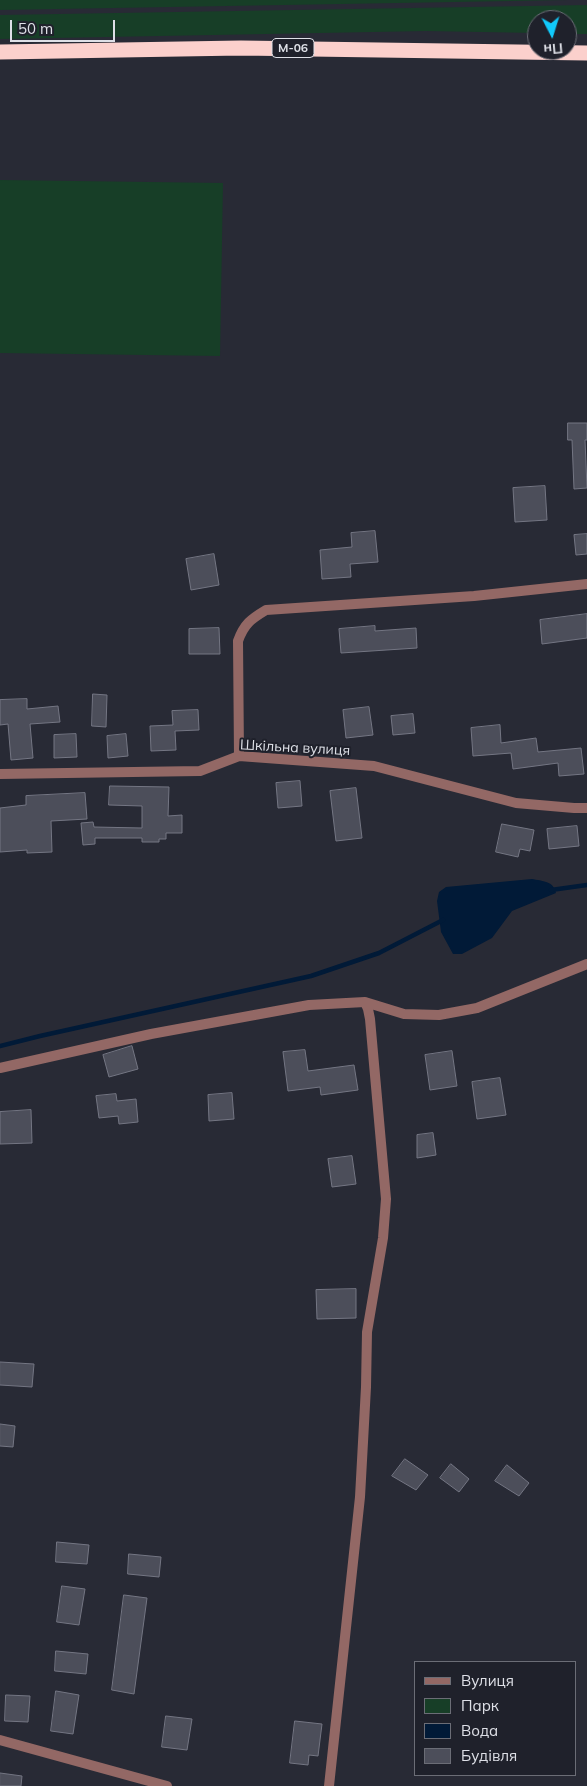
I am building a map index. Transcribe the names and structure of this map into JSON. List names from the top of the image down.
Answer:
{
  "streets": {
    "highway": ["М-06"],
    "street": ["Шкільна вулиця"]
  },
  "legend": [
    "Вулиця",
    "Парк",
    "Вода",
    "Будівля"
  ],
  "scale_bar": "50 m",
  "north": "bottom"
}
